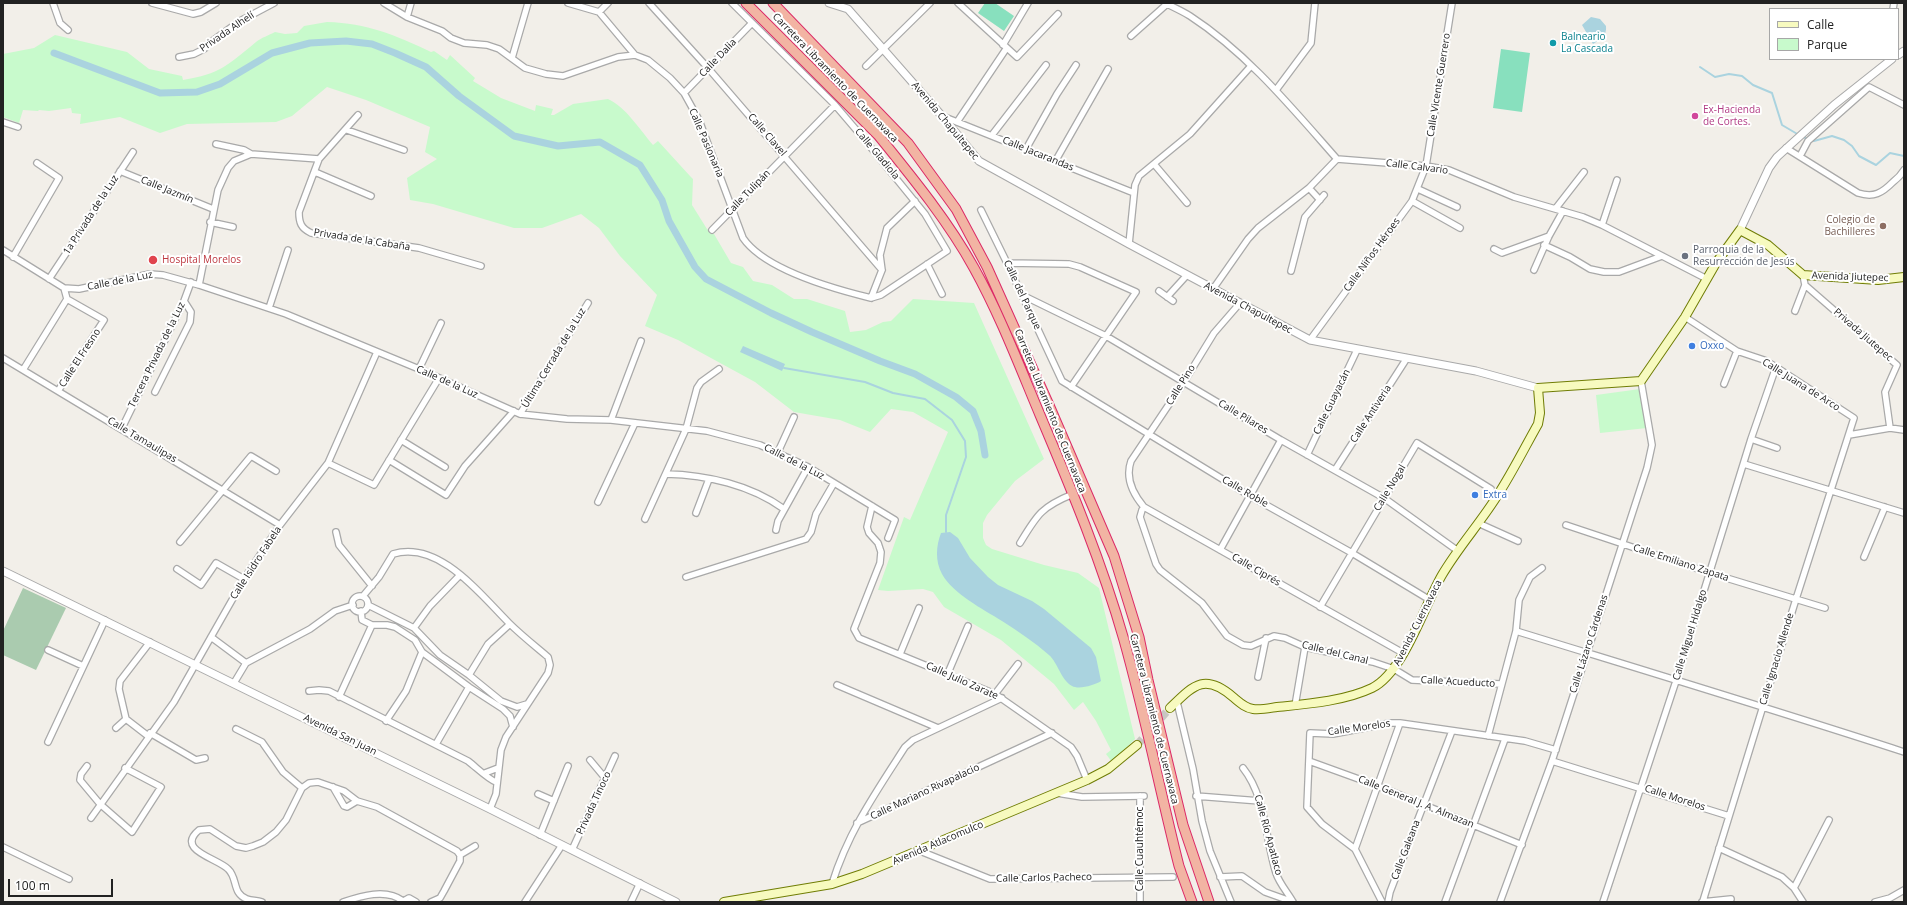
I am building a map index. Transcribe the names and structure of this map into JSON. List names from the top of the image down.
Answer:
{
  "streets": {
    "highway": ["Carretera Libramiento de Cuernavaca"],
    "main road": [
      "Avenida Chapultepec",
      "Avenida Jiutepec",
      "Avenida Cuernavaca",
      "Avenida Atlacomulco"
    ],
    "street": [
      "Privada Alhelí",
      "Calle Dalia",
      "Calle Vicente Guerrero",
      "Calle Clavel",
      "Calle Pasionaria",
      "Calle Gladiola",
      "Calle Jacarandas",
      "Calle Calvario",
      "Calle Jazmín",
      "Calle Tulipán",
      "1a Privada de la Luz",
      "Privada de la Cabaña",
      "Calle Niños Héroes",
      "Calle de la Luz",
      "Calle del Parque",
      "Privada Jiutepec",
      "Tercera Privada de la Luz",
      "Calle El Fresno",
      "Última Cerrada de la Luz",
      "Calle Pino",
      "Calle Juana de Arco",
      "Calle Guayacán",
      "Calle Antiveria",
      "Calle Pilares",
      "Calle Tamaulipas",
      "Calle Nogal",
      "Calle Roble",
      "Calle Isidro Fabela",
      "Calle Emiliano Zapata",
      "Calle Ciprés",
      "Calle Miguel Hidalgo",
      "Calle Lázaro Cárdenas",
      "Calle del Canal",
      "Calle Ignacio Allende",
      "Calle Julio Zarate",
      "Calle Acueducto",
      "Calle Morelos",
      "Avenida San Juan",
      "Calle Mariano Rivapalacio",
      "Calle General J. A. Almazan",
      "Privada Tinoco",
      "Calle Río Apatlaco",
      "Calle Cuauhtémoc",
      "Calle Galeana",
      "Calle Carlos Pacheco"
    ]
  },
  "crossings": [
    ["Calle Dalia", "Calle Clavel"],
    ["Calle Dalia", "Calle Pasionaria"],
    ["Calle Dalia", "Calle Gladiola"],
    ["Calle Vicente Guerrero", "Calle Calvario"],
    ["Calle Vicente Guerrero", "Calle Niños Héroes"],
    ["Avenida Chapultepec", "Calle Jacarandas"],
    ["Avenida Chapultepec", "Calle Niños Héroes"],
    ["Avenida Chapultepec", "Calle Pino"],
    ["Avenida Chapultepec", "Calle Guayacán"],
    ["Avenida Chapultepec", "Calle Antiveria"],
    ["Avenida Chapultepec", "Avenida Cuernavaca"],
    ["Avenida Chapultepec", "Calle Lázaro Cárdenas"],
    ["Calle Clavel", "Calle Tulipán"],
    ["Calle Pasionaria", "Calle Gladiola"],
    ["Calle Pasionaria", "Calle Tulipán"],
    ["Calle Gladiola", "Calle Tulipán"],
    ["Calle Calvario", "Calle Niños Héroes"],
    ["Calle Jazmín", "1a Privada de la Luz"],
    ["Calle de la Luz", "Tercera Privada de la Luz"],
    ["Calle de la Luz", "Última Cerrada de la Luz"],
    ["Calle de la Luz", "Calle Isidro Fabela"],
    ["Calle de la Luz", "Calle Julio Zarate"],
    ["Calle del Parque", "Calle Pilares"],
    ["Calle del Parque", "Calle Roble"],
    ["Tercera Privada de la Luz", "Calle Tamaulipas"],
    ["Calle El Fresno", "Calle Tamaulipas"],
    ["Calle Pino", "Calle Pilares"],
    ["Calle Pino", "Calle Roble"],
    ["Calle Pino", "Calle Ciprés"],
    ["Calle Juana de Arco", "Calle Miguel Hidalgo"],
    ["Calle Juana de Arco", "Calle Ignacio Allende"],
    ["Calle Guayacán", "Calle Pilares"],
    ["Calle Antiveria", "Calle Pilares"],
    ["Calle Pilares", "Calle Nogal"],
    ["Calle Pilares", "Avenida Cuernavaca"],
    ["Calle Tamaulipas", "Calle Isidro Fabela"],
    ["Calle Nogal", "Calle Roble"],
    ["Calle Nogal", "Calle Ciprés"],
    ["Calle Roble", "Avenida Cuernavaca"],
    ["Calle Isidro Fabela", "Avenida San Juan"],
    ["Calle Emiliano Zapata", "Calle Miguel Hidalgo"],
    ["Calle Emiliano Zapata", "Calle Lázaro Cárdenas"],
    ["Calle Emiliano Zapata", "Calle Ignacio Allende"],
    ["Calle Ciprés", "Avenida Cuernavaca"],
    ["Calle Ciprés", "Calle del Canal"],
    ["Avenida Cuernavaca", "Calle del Canal"],
    ["Avenida Cuernavaca", "Calle Acueducto"],
    ["Calle Miguel Hidalgo", "Calle Morelos"],
    ["Calle Lázaro Cárdenas", "Calle Morelos"],
    ["Calle Lázaro Cárdenas", "Calle General J. A. Almazan"],
    ["Calle del Canal", "Calle Acueducto"],
    ["Calle Ignacio Allende", "Calle Morelos"],
    ["Calle Julio Zarate", "Calle Mariano Rivapalacio"],
    ["Calle Julio Zarate", "Avenida Atlacomulco"],
    ["Calle Acueducto", "Calle Morelos"],
    ["Calle Morelos", "Calle General J. A. Almazan"],
    ["Calle Morelos", "Calle Galeana"],
    ["Avenida San Juan", "Privada Tinoco"],
    ["Calle General J. A. Almazan", "Calle Galeana"],
    ["Avenida Atlacomulco", "Calle Cuauhtémoc"],
    ["Avenida Atlacomulco", "Calle Carlos Pacheco"],
    ["Calle Cuauhtémoc", "Calle Carlos Pacheco"]
  ],
  "places": [
    "Balneario La Cascada",
    "Ex-Hacienda de Cortes.",
    "Colegio de Bachilleres",
    "Parroquia de la Resurrección de Jesús",
    "Hospital Morelos",
    "Oxxo",
    "Extra"
  ],
  "legend": ["Calle", "Parque"],
  "scale_bar": "100 m"
}
